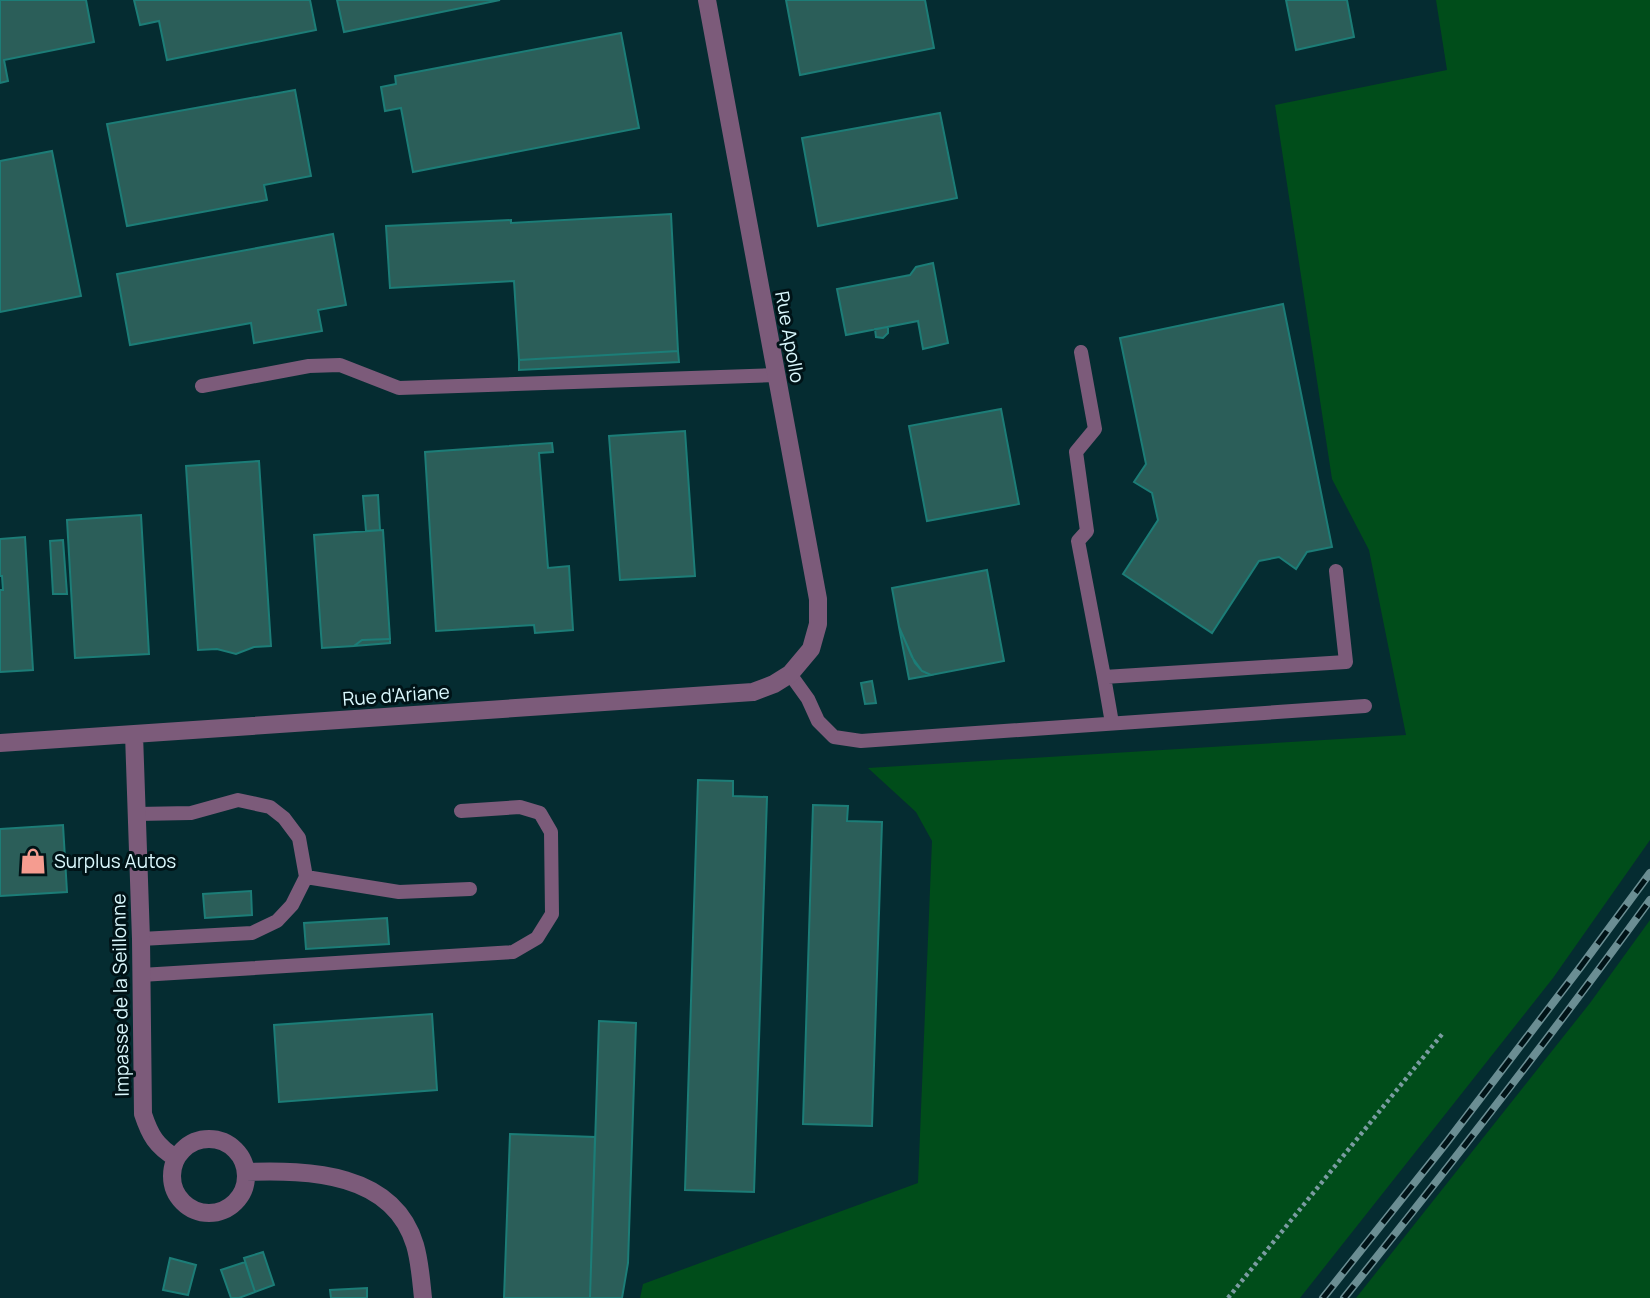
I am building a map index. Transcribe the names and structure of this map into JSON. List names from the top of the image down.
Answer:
{
  "streets": {
    "street": ["Rue Apollo", "Rue d'Ariane", "Impasse de la Seillonne"]
  },
  "crossings": [
    ["Rue Apollo", "Rue d'Ariane"],
    ["Rue d'Ariane", "Impasse de la Seillonne"]
  ],
  "places": {
    "shop": ["Surplus Autos"]
  }
}
